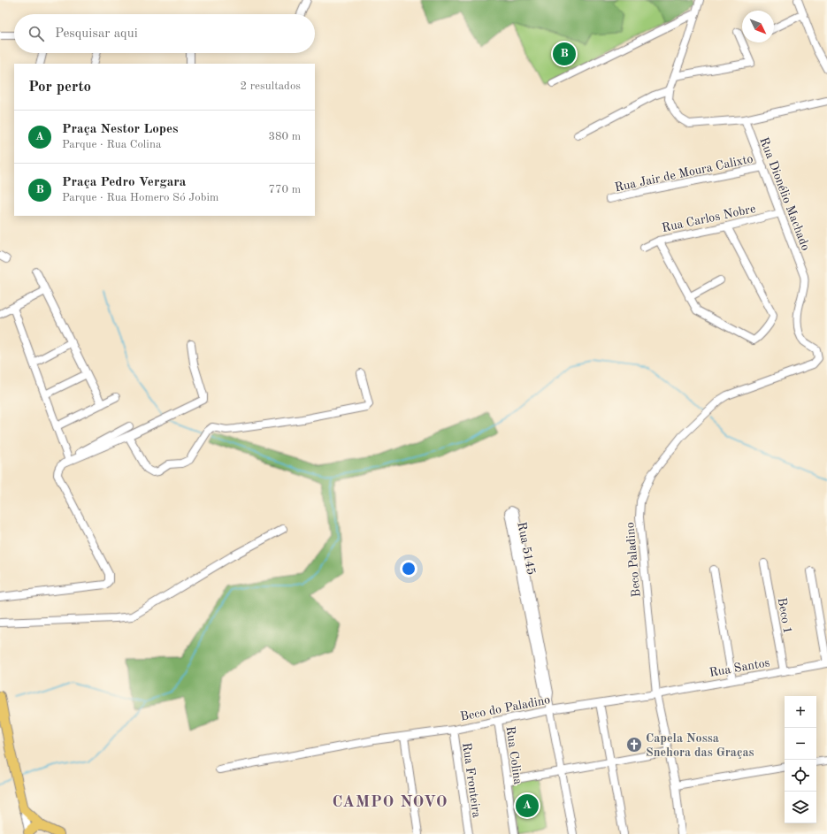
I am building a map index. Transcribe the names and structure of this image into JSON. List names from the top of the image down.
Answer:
{
  "streets": {
    "street": [
      "Rua Jair de Moura Calixto",
      "Rua Dionélio Machado",
      "Rua Carlos Nobre",
      "Rua 5145",
      "Beco Paladino",
      "Beco 1",
      "Rua Santos",
      "Beco do Paladino",
      "Rua Colina",
      "Rua Fronteira"
    ]
  },
  "crossings": [
    ["Rua Jair de Moura Calixto", "Rua Dionélio Machado"],
    ["Rua Dionélio Machado", "Rua Carlos Nobre"],
    ["Rua Dionélio Machado", "Beco Paladino"],
    ["Rua 5145", "Beco do Paladino"],
    ["Beco Paladino", "Rua Santos"],
    ["Beco Paladino", "Beco do Paladino"],
    ["Beco 1", "Rua Santos"],
    ["Rua Santos", "Beco do Paladino"],
    ["Beco do Paladino", "Rua Colina"],
    ["Beco do Paladino", "Rua Fronteira"]
  ],
  "districts": ["CAMPO NOVO"],
  "places": {
    "church": ["Capela Nossa Snehora das Graças"]
  },
  "north": "bottom right",
  "page": {
    "search": "Pesquisar aqui",
    "pins": ["B", "A"],
    "heading": ["Por perto", "2 resultados"],
    "list": [
      {
        "mark": "A",
        "name": "Praça Nestor Lopes",
        "note": "Parque · Rua Colina",
        "value": "380 m"
      },
      {
        "mark": "B",
        "name": "Praça Pedro Vergara",
        "note": "Parque · Rua Homero Só Jobim",
        "value": "770 m"
      }
    ],
    "map_buttons": ["+", "−"]
  }
}
